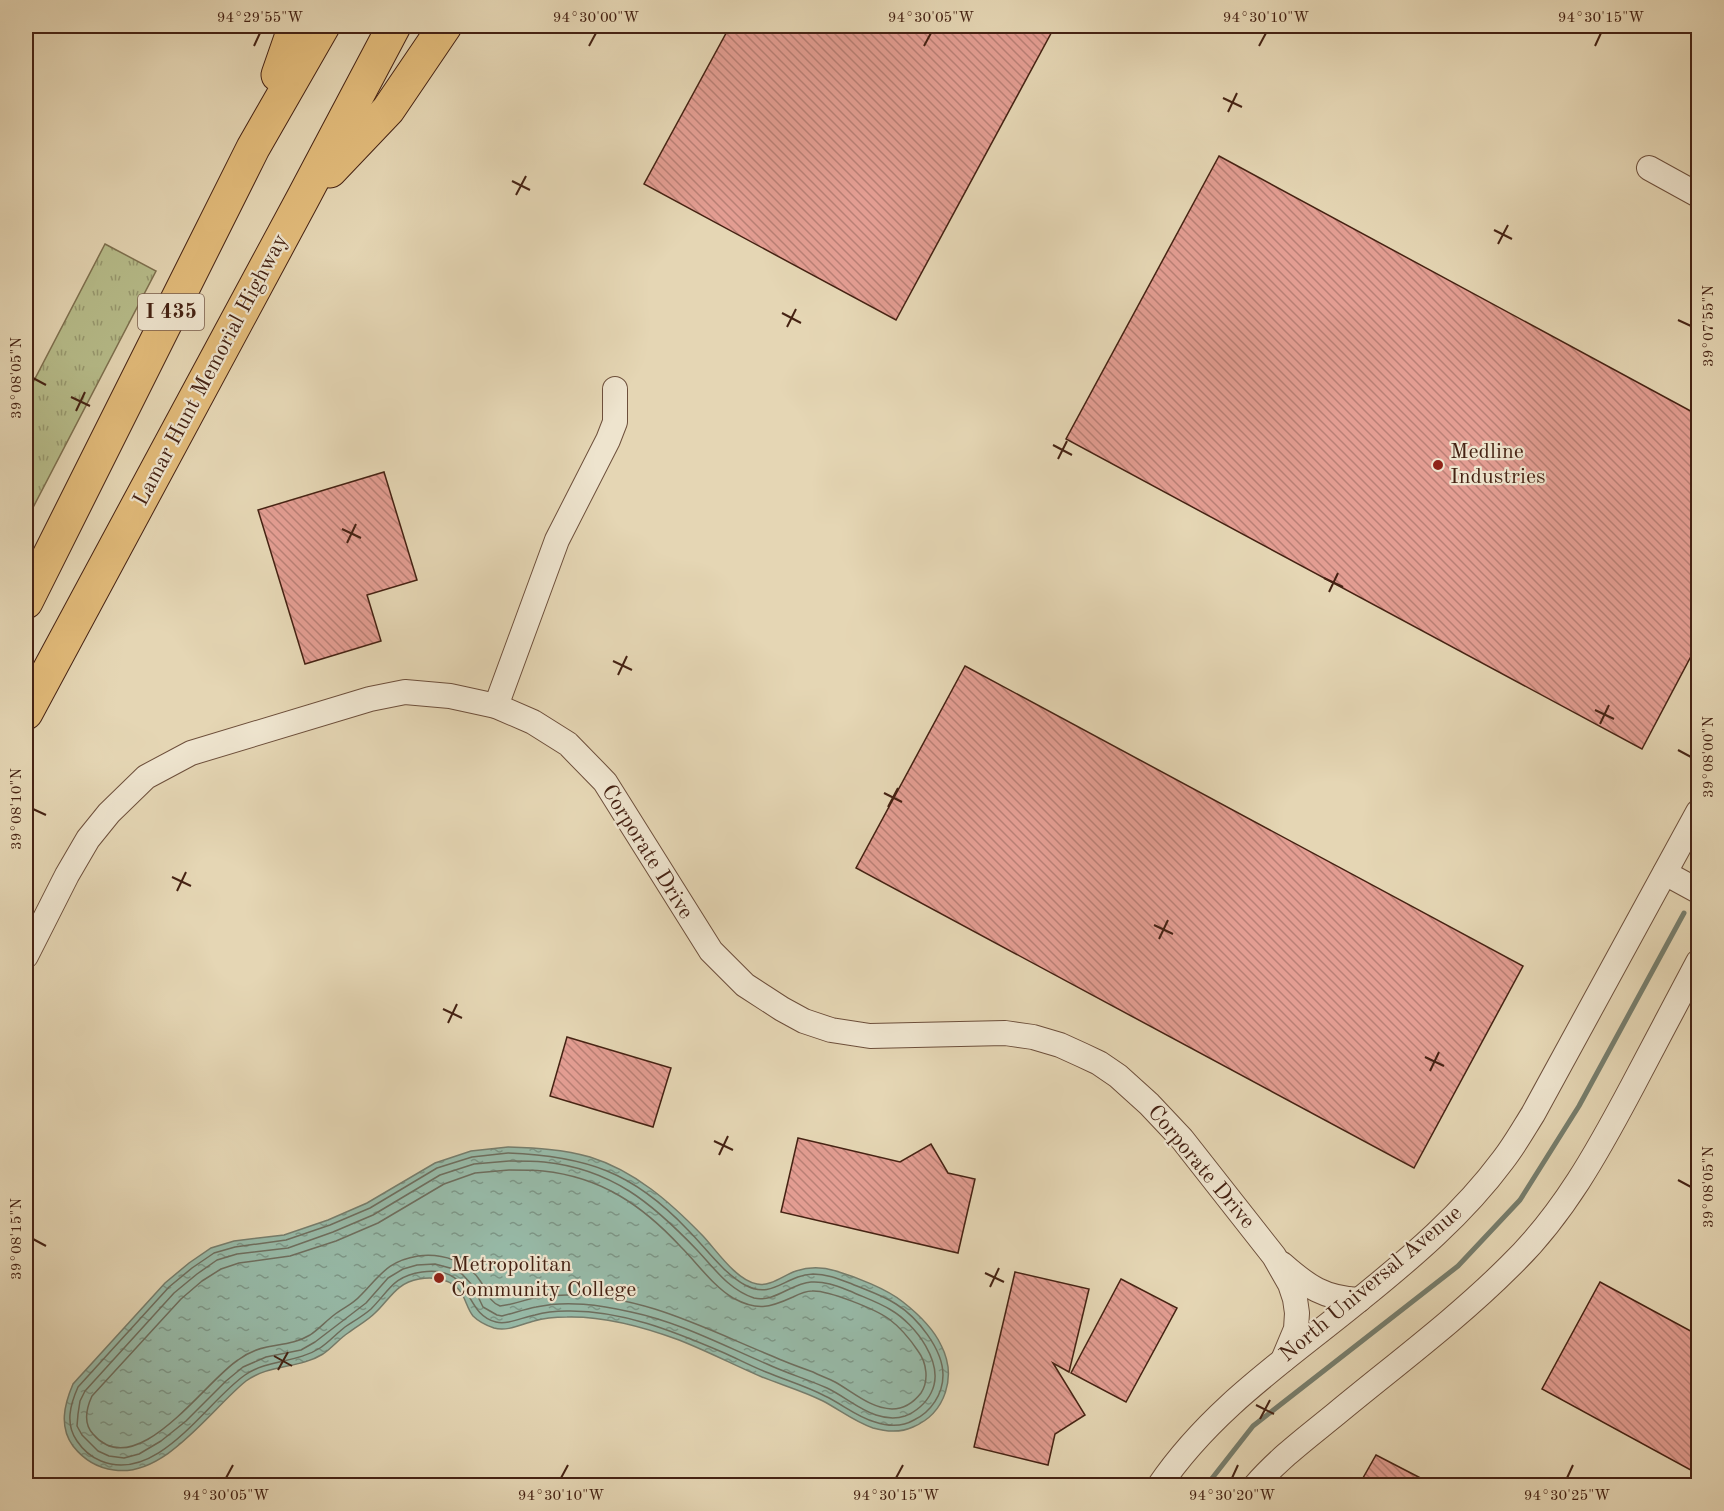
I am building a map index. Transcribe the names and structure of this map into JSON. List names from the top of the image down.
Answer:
{
  "streets": {
    "highway": ["I 435", "Lamar Hunt Memorial Highway"],
    "street": ["Corporate Drive", "North Universal Avenue"]
  },
  "crossings": [
    ["Corporate Drive", "North Universal Avenue"]
  ],
  "places": ["Medline Industries", "Metropolitan Community College"],
  "coordinates": [
    "94°29'55\"W",
    "94°30'00\"W",
    "94°30'05\"W",
    "94°30'10\"W",
    "94°30'15\"W",
    "39°07'55\"N",
    "39°08'05\"N",
    "39°08'00\"N",
    "39°08'10\"N",
    "39°08'15\"N",
    "94°30'20\"W",
    "94°30'25\"W"
  ]
}
